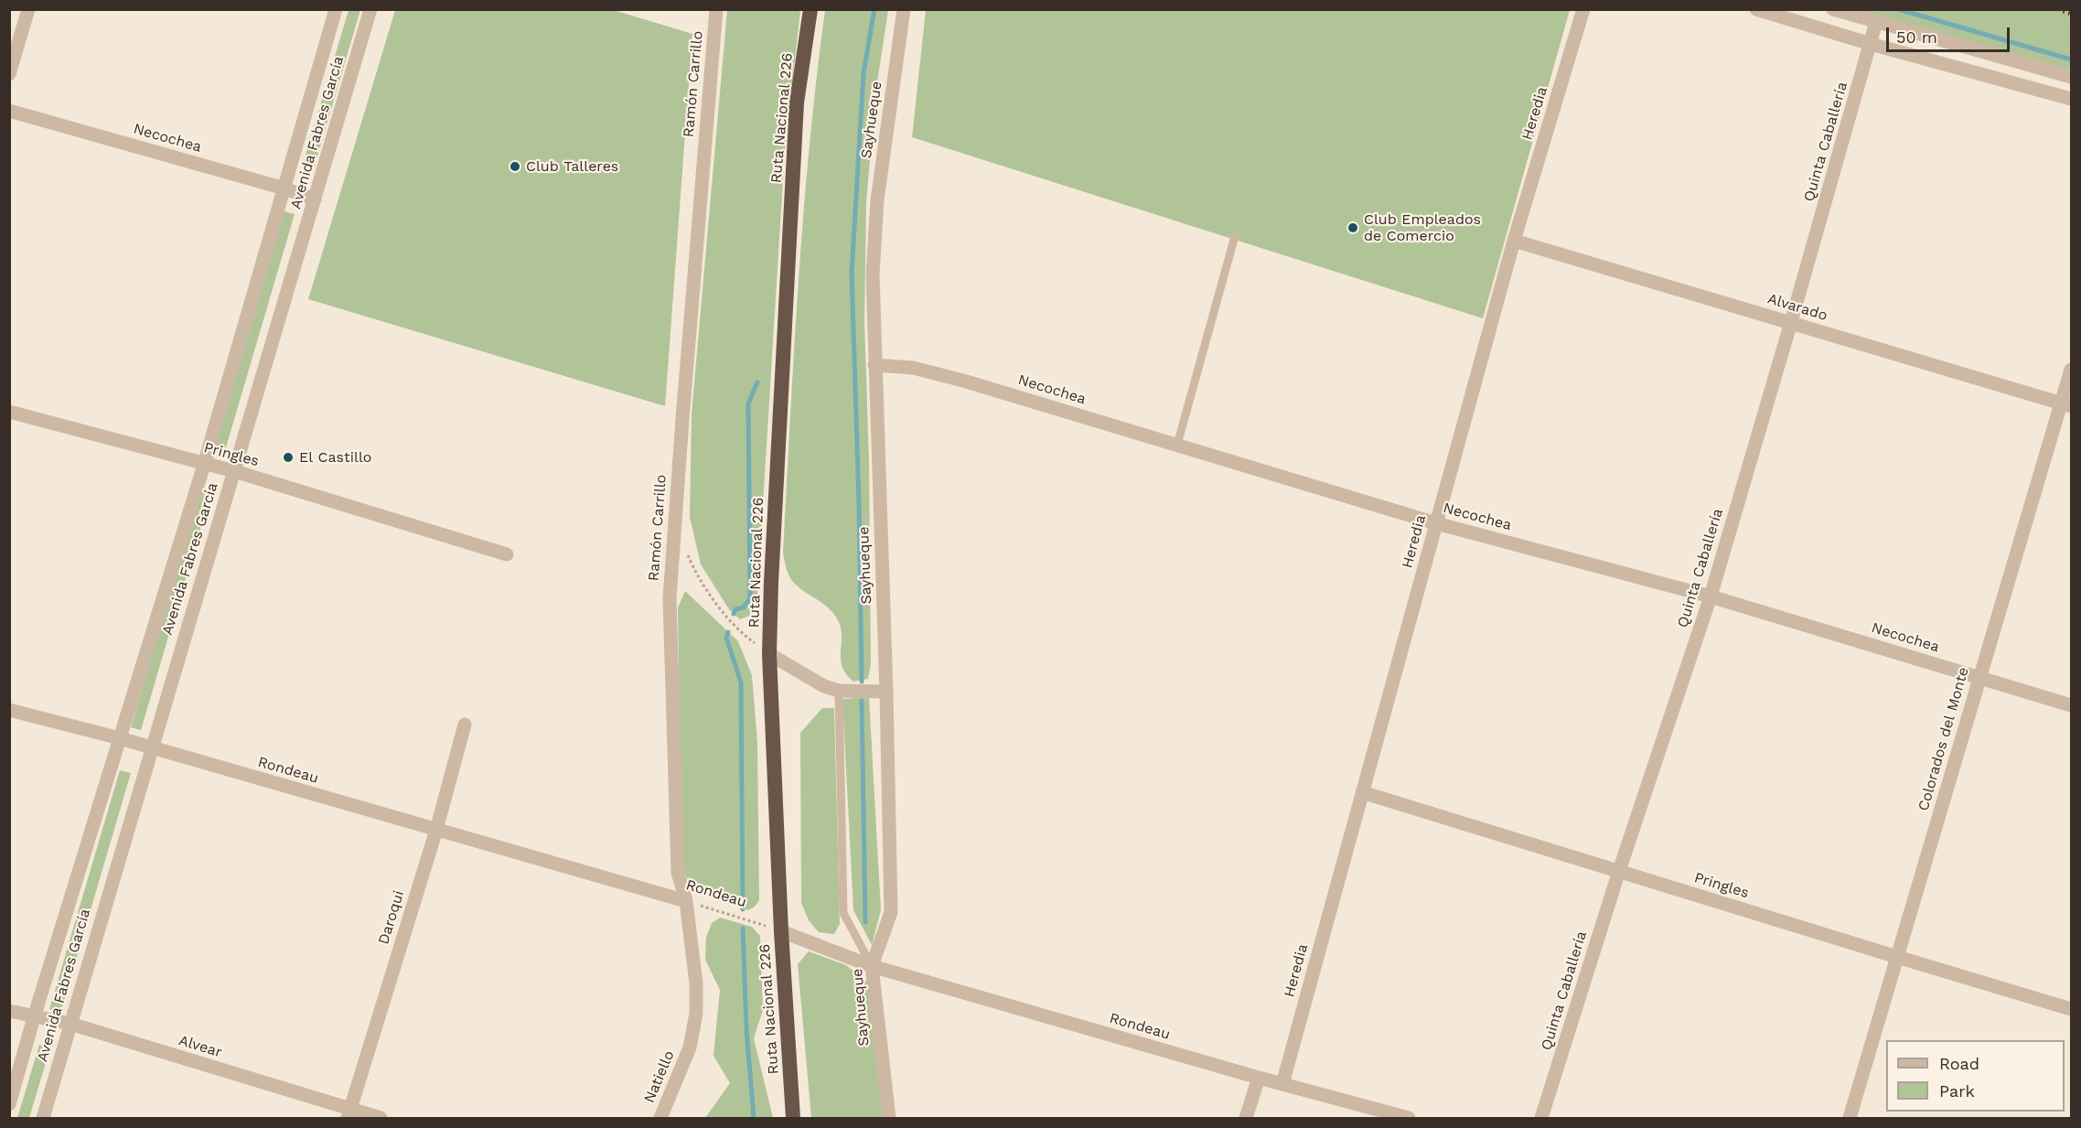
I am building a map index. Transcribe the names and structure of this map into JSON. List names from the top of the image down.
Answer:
{
  "streets": {
    "highway": ["Ruta Nacional 226"],
    "street": [
      "Ramón Carrillo",
      "Heredia",
      "Sayhueque",
      "Avenida Fabres García",
      "Necochea",
      "Quinta Caballería",
      "Alvarado",
      "Pringles",
      "Colorados del Monte",
      "Rondeau",
      "Daroqui",
      "Alvear",
      "Natiello"
    ]
  },
  "crossings": [
    ["Ramón Carrillo", "Rondeau"],
    ["Ramón Carrillo", "Natiello"],
    ["Heredia", "Necochea"],
    ["Heredia", "Alvarado"],
    ["Heredia", "Pringles"],
    ["Heredia", "Rondeau"],
    ["Ruta Nacional 226", "Rondeau"],
    ["Sayhueque", "Necochea"],
    ["Sayhueque", "Rondeau"],
    ["Avenida Fabres García", "Necochea"],
    ["Avenida Fabres García", "Pringles"],
    ["Avenida Fabres García", "Rondeau"],
    ["Avenida Fabres García", "Alvear"],
    ["Necochea", "Quinta Caballería"],
    ["Necochea", "Colorados del Monte"],
    ["Quinta Caballería", "Alvarado"],
    ["Quinta Caballería", "Pringles"],
    ["Alvarado", "Colorados del Monte"],
    ["Pringles", "Colorados del Monte"],
    ["Rondeau", "Daroqui"],
    ["Daroqui", "Alvear"]
  ],
  "places": ["Club Talleres", "Club Empleados de Comercio", "El Castillo"],
  "legend": ["Road", "Park"],
  "scale_bar": "50 m"
}
